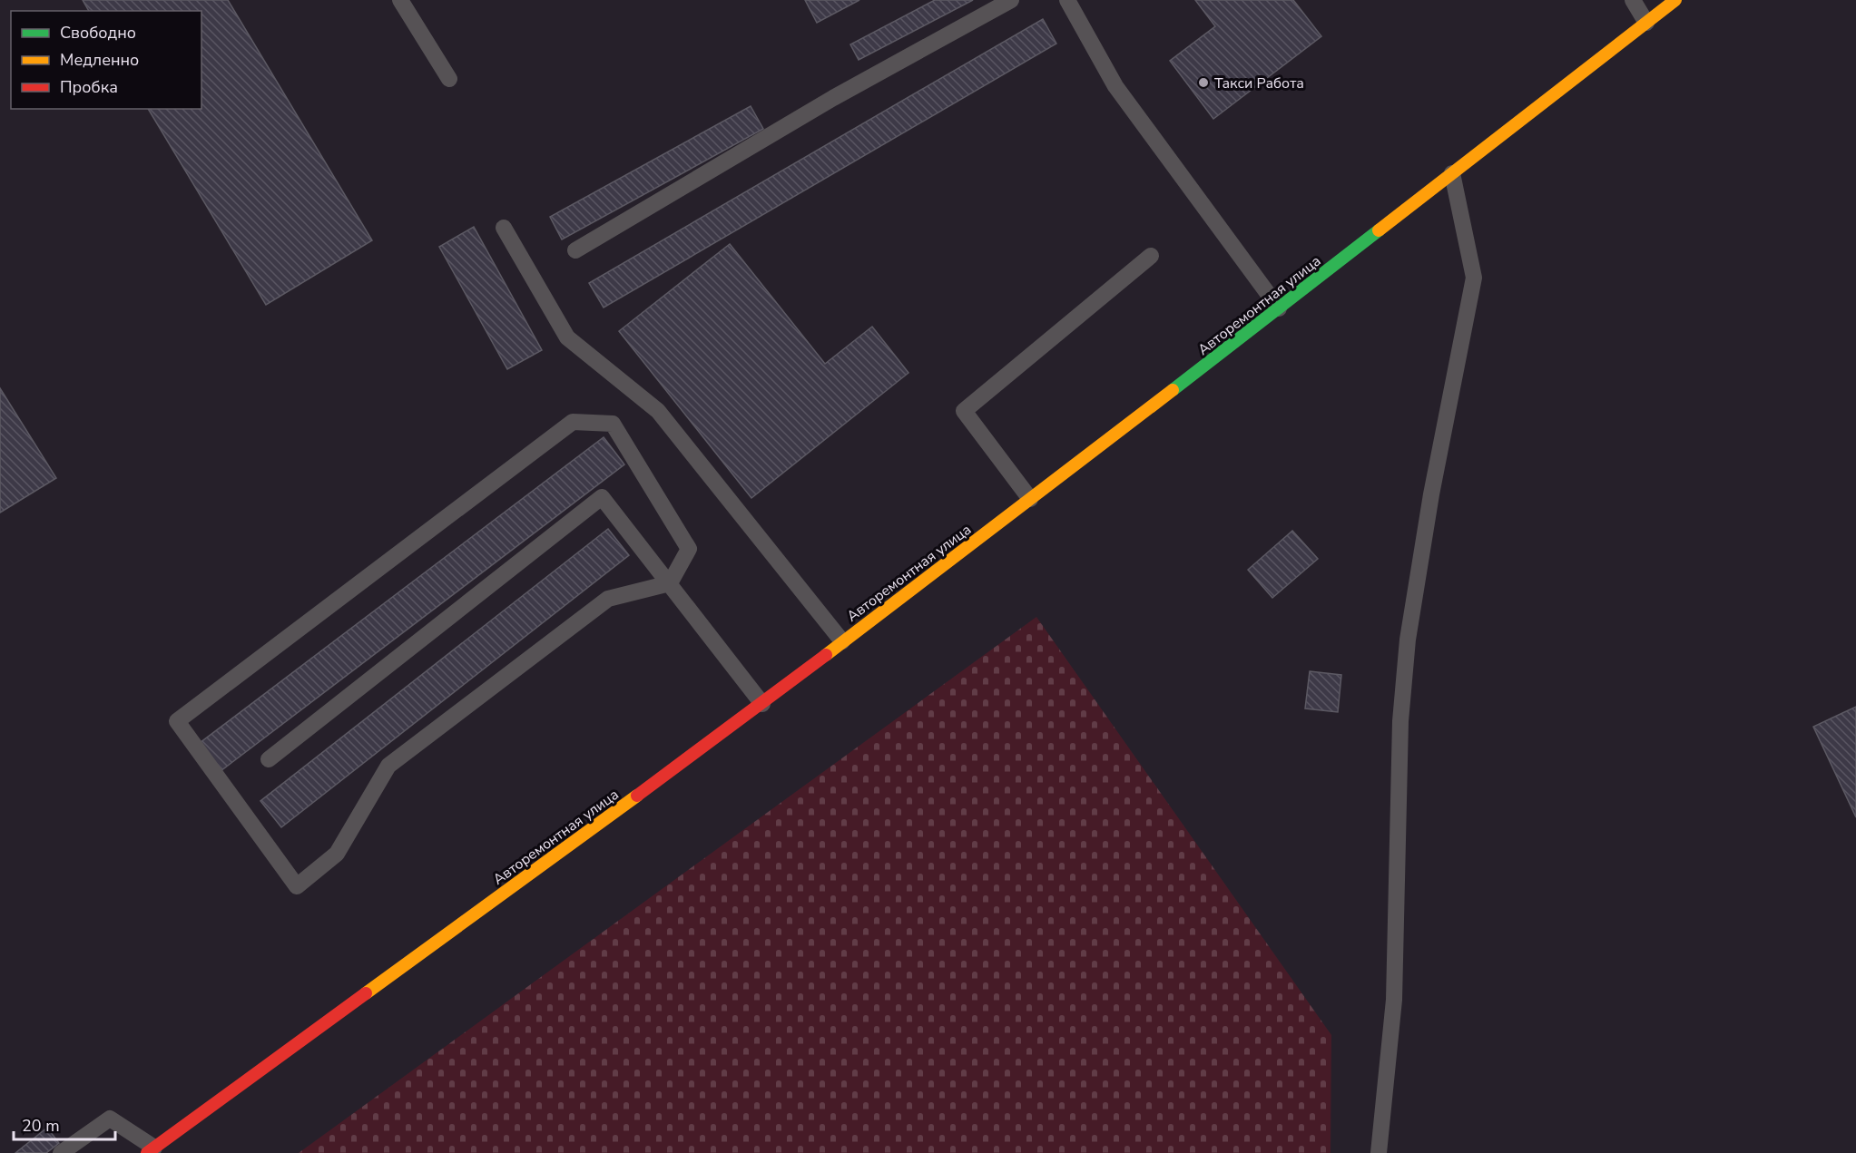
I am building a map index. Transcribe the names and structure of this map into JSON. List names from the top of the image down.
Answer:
{
  "streets": {
    "main road": ["Авторемонтная улица"]
  },
  "places": ["Такси Работа"],
  "legend": ["Свободно", "Медленно", "Пробка"],
  "scale_bar": "20 m"
}
